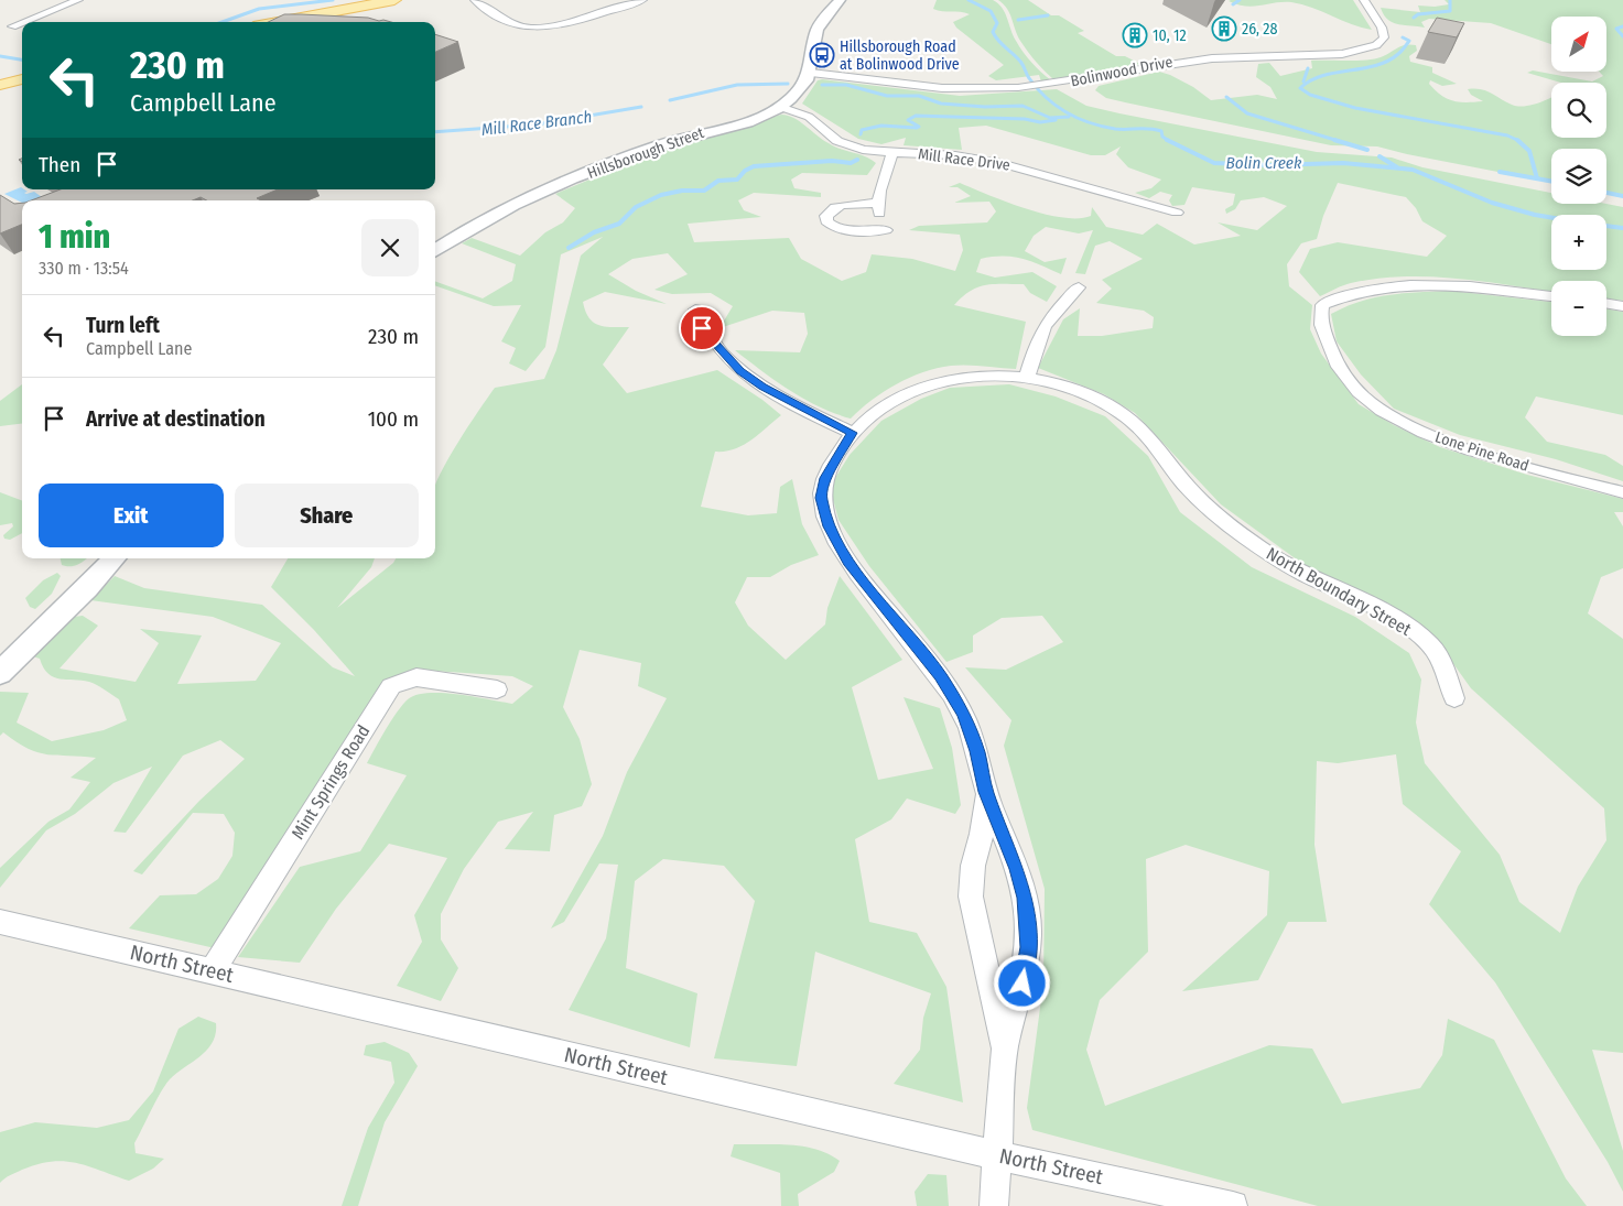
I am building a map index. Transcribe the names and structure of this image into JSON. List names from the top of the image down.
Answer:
{
  "streets": {
    "street": [
      "Bolinwood Drive",
      "Hillsborough Street",
      "Mill Race Drive",
      "Lone Pine Road",
      "North Boundary Street",
      "Mint Springs Road",
      "North Street"
    ]
  },
  "crossings": [
    ["Bolinwood Drive", "Hillsborough Street"],
    ["Hillsborough Street", "Mill Race Drive"],
    ["North Boundary Street", "North Street"],
    ["Mint Springs Road", "North Street"]
  ],
  "water": ["Mill Race Branch", "Bolin Creek"],
  "places": {
    "building": ["26, 28", "10, 12"],
    "bus stop": ["Hillsborough Road at Bolinwood Drive"]
  },
  "north": "top right",
  "page": {
    "map_buttons": ["+", "−"],
    "turn": ["230 m", "Campbell Lane"],
    "then": "Then",
    "heading": ["1 min", "330 m · 13:54"],
    "list": [
      {
        "name": "Turn left",
        "note": "Campbell Lane",
        "value": "230 m"
      },
      {
        "name": "Arrive at destination",
        "value": "100 m"
      }
    ],
    "buttons": ["Exit", "Share"]
  }
}
